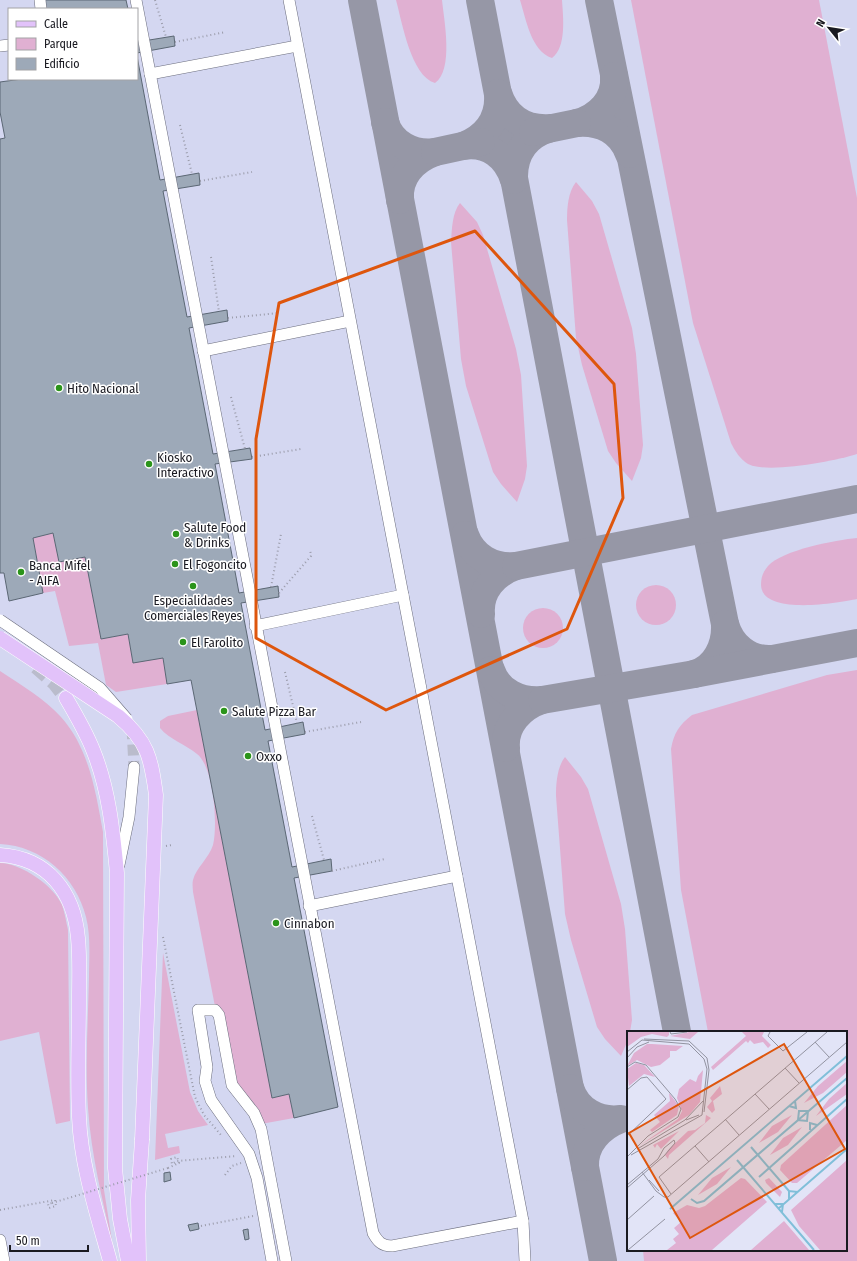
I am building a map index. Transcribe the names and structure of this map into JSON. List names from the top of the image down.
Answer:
{
  "places": [
    "Hito Nacional",
    "Kiosko Interactivo",
    "Salute Food & Drinks",
    "El Fogoncito",
    "Banca Mifel - AIFA",
    "Especialidades Comerciales Reyes",
    "El Farolito",
    "Salute Pizza Bar",
    "Oxxo",
    "Cinnabon"
  ],
  "legend": ["Calle", "Parque", "Edificio"],
  "scale_bar": "50 m",
  "north": "top left"
}
